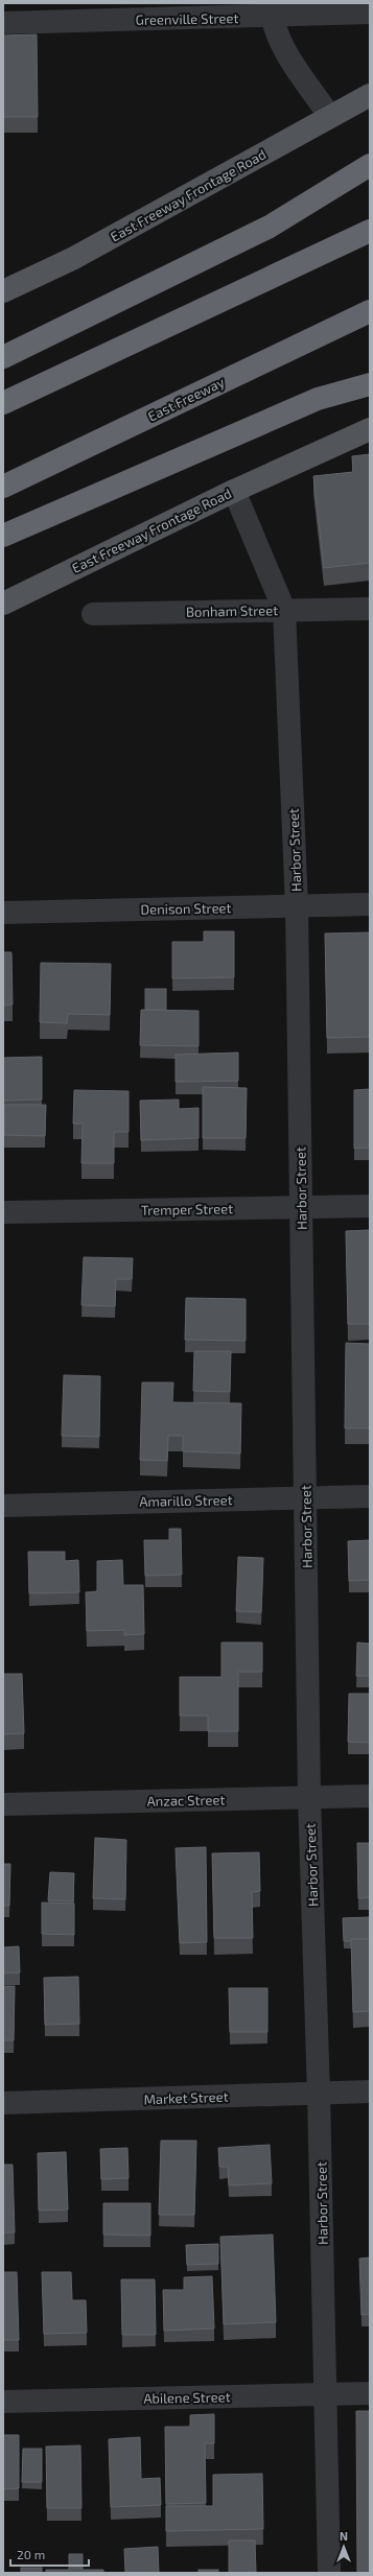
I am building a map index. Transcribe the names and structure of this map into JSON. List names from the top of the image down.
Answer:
{
  "streets": {
    "highway": ["East Freeway"],
    "main road": ["East Freeway Frontage Road"],
    "street": [
      "Greenville Street",
      "Bonham Street",
      "Harbor Street",
      "Denison Street",
      "Tremper Street",
      "Amarillo Street",
      "Anzac Street",
      "Market Street",
      "Abilene Street"
    ]
  },
  "crossings": [
    ["East Freeway Frontage Road", "Harbor Street"],
    ["Bonham Street", "Harbor Street"],
    ["Harbor Street", "Denison Street"],
    ["Harbor Street", "Tremper Street"],
    ["Harbor Street", "Amarillo Street"],
    ["Harbor Street", "Anzac Street"],
    ["Harbor Street", "Market Street"],
    ["Harbor Street", "Abilene Street"]
  ],
  "scale_bar": "20 m",
  "north": "top"
}
